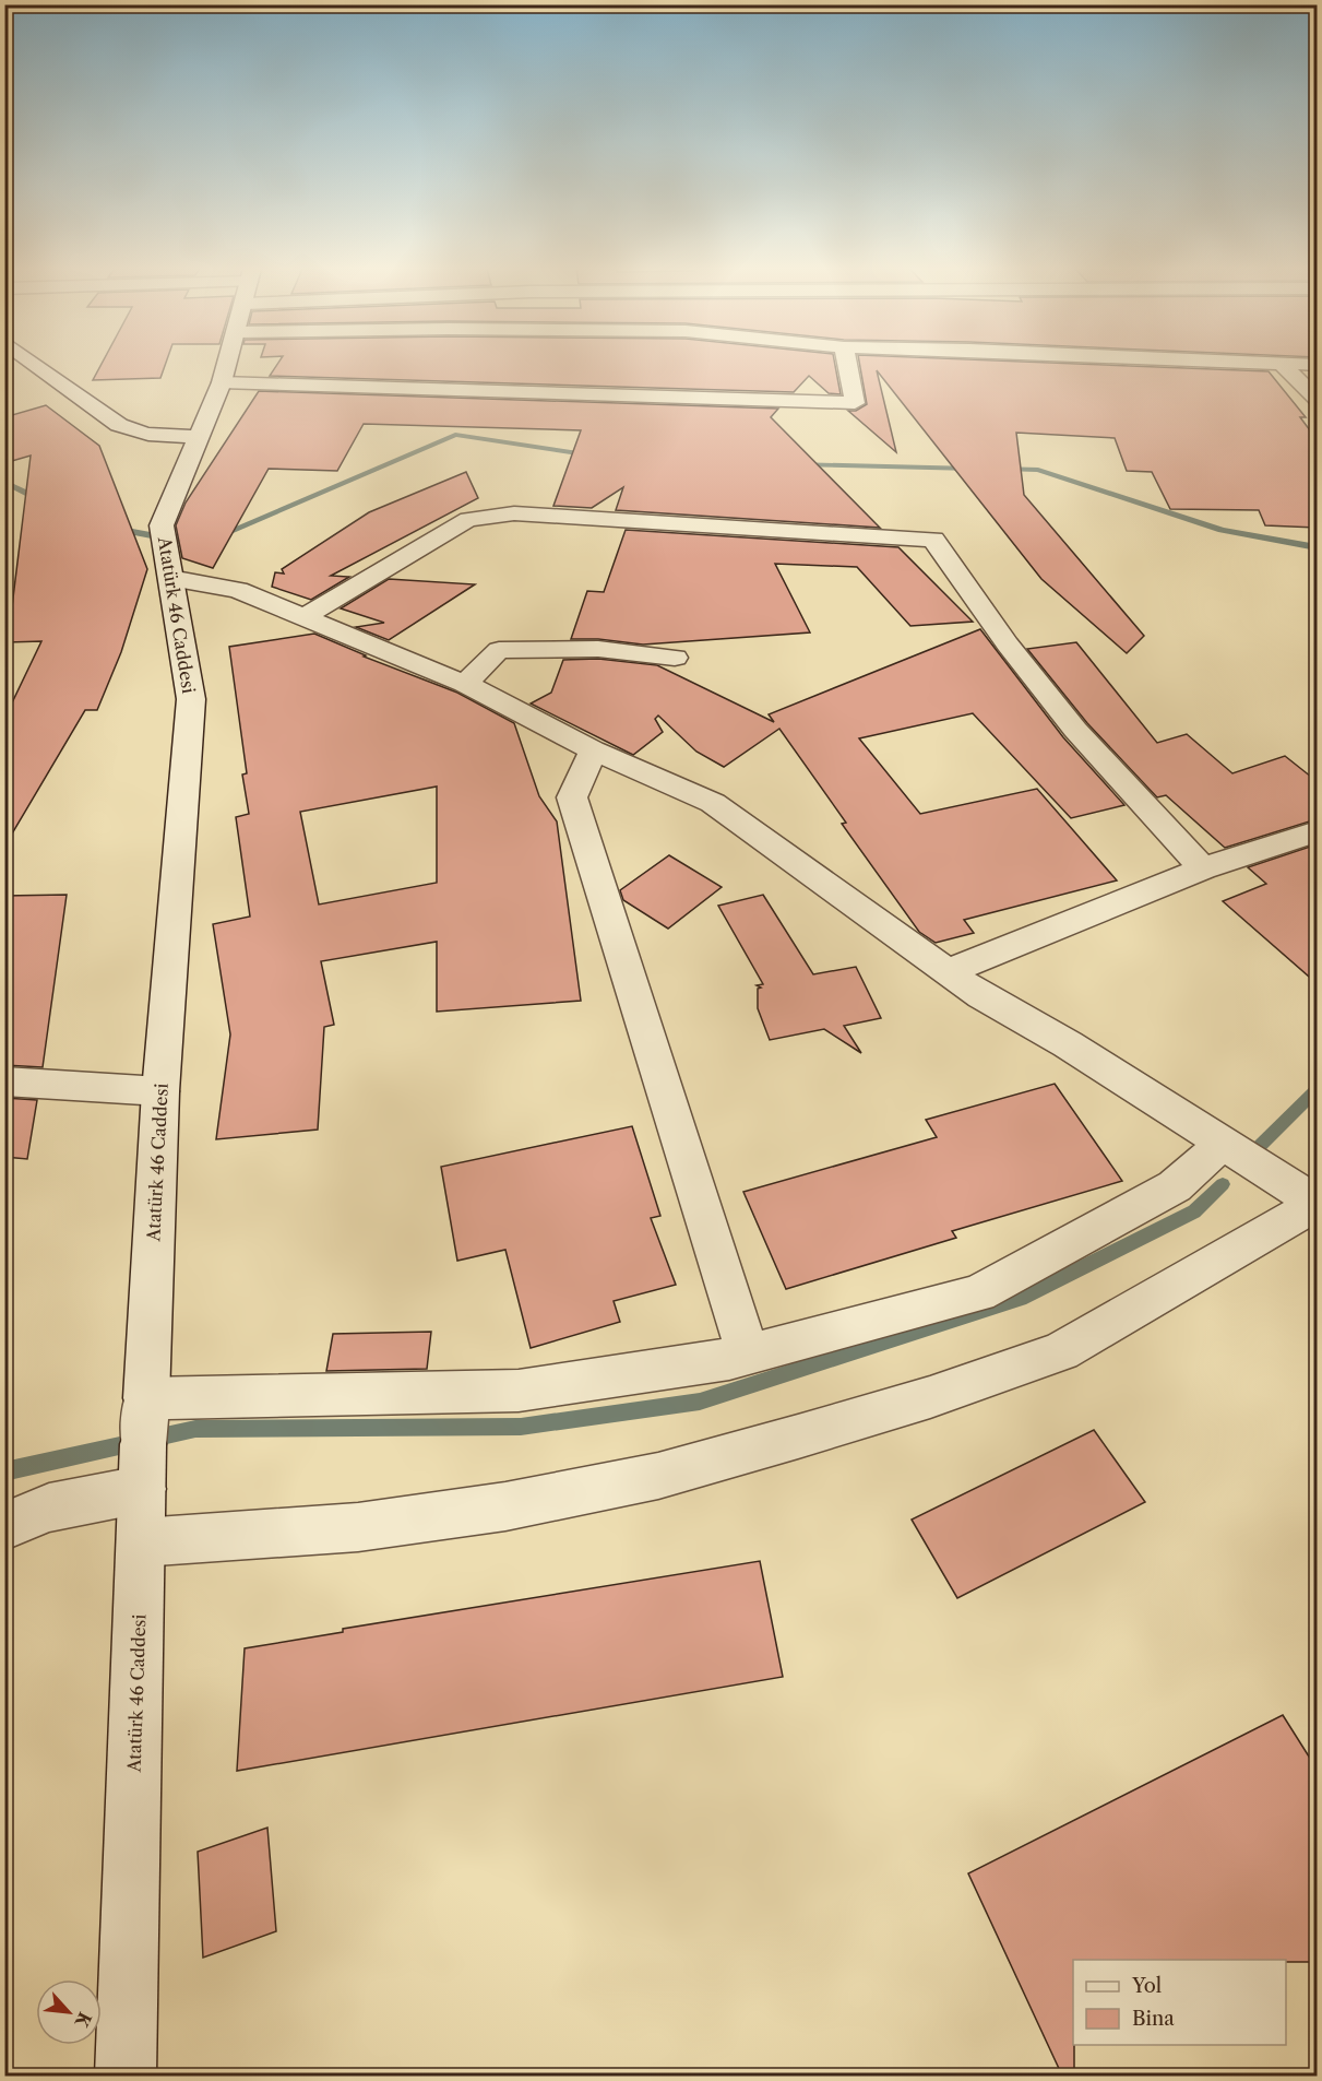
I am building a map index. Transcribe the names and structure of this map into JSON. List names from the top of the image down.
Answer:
{
  "streets": {
    "street": ["Atatürk 46 Caddesi"]
  },
  "legend": ["Yol", "Bina"],
  "north": "bottom right"
}
